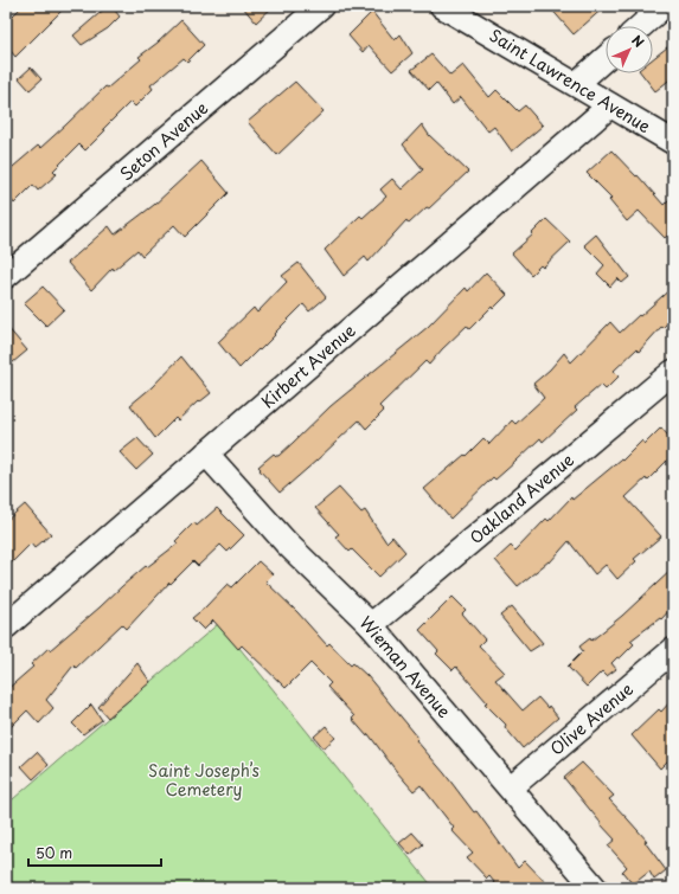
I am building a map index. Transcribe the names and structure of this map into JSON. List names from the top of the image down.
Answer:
{
  "streets": {
    "street": [
      "Saint Lawrence Avenue",
      "Seton Avenue",
      "Kirbert Avenue",
      "Oakland Avenue",
      "Wieman Avenue",
      "Olive Avenue"
    ]
  },
  "crossings": [
    ["Saint Lawrence Avenue", "Kirbert Avenue"],
    ["Kirbert Avenue", "Wieman Avenue"],
    ["Oakland Avenue", "Wieman Avenue"],
    ["Wieman Avenue", "Olive Avenue"]
  ],
  "parks": ["Saint Joseph’s Cemetery"],
  "scale_bar": "50 m",
  "north": "top right"
}
